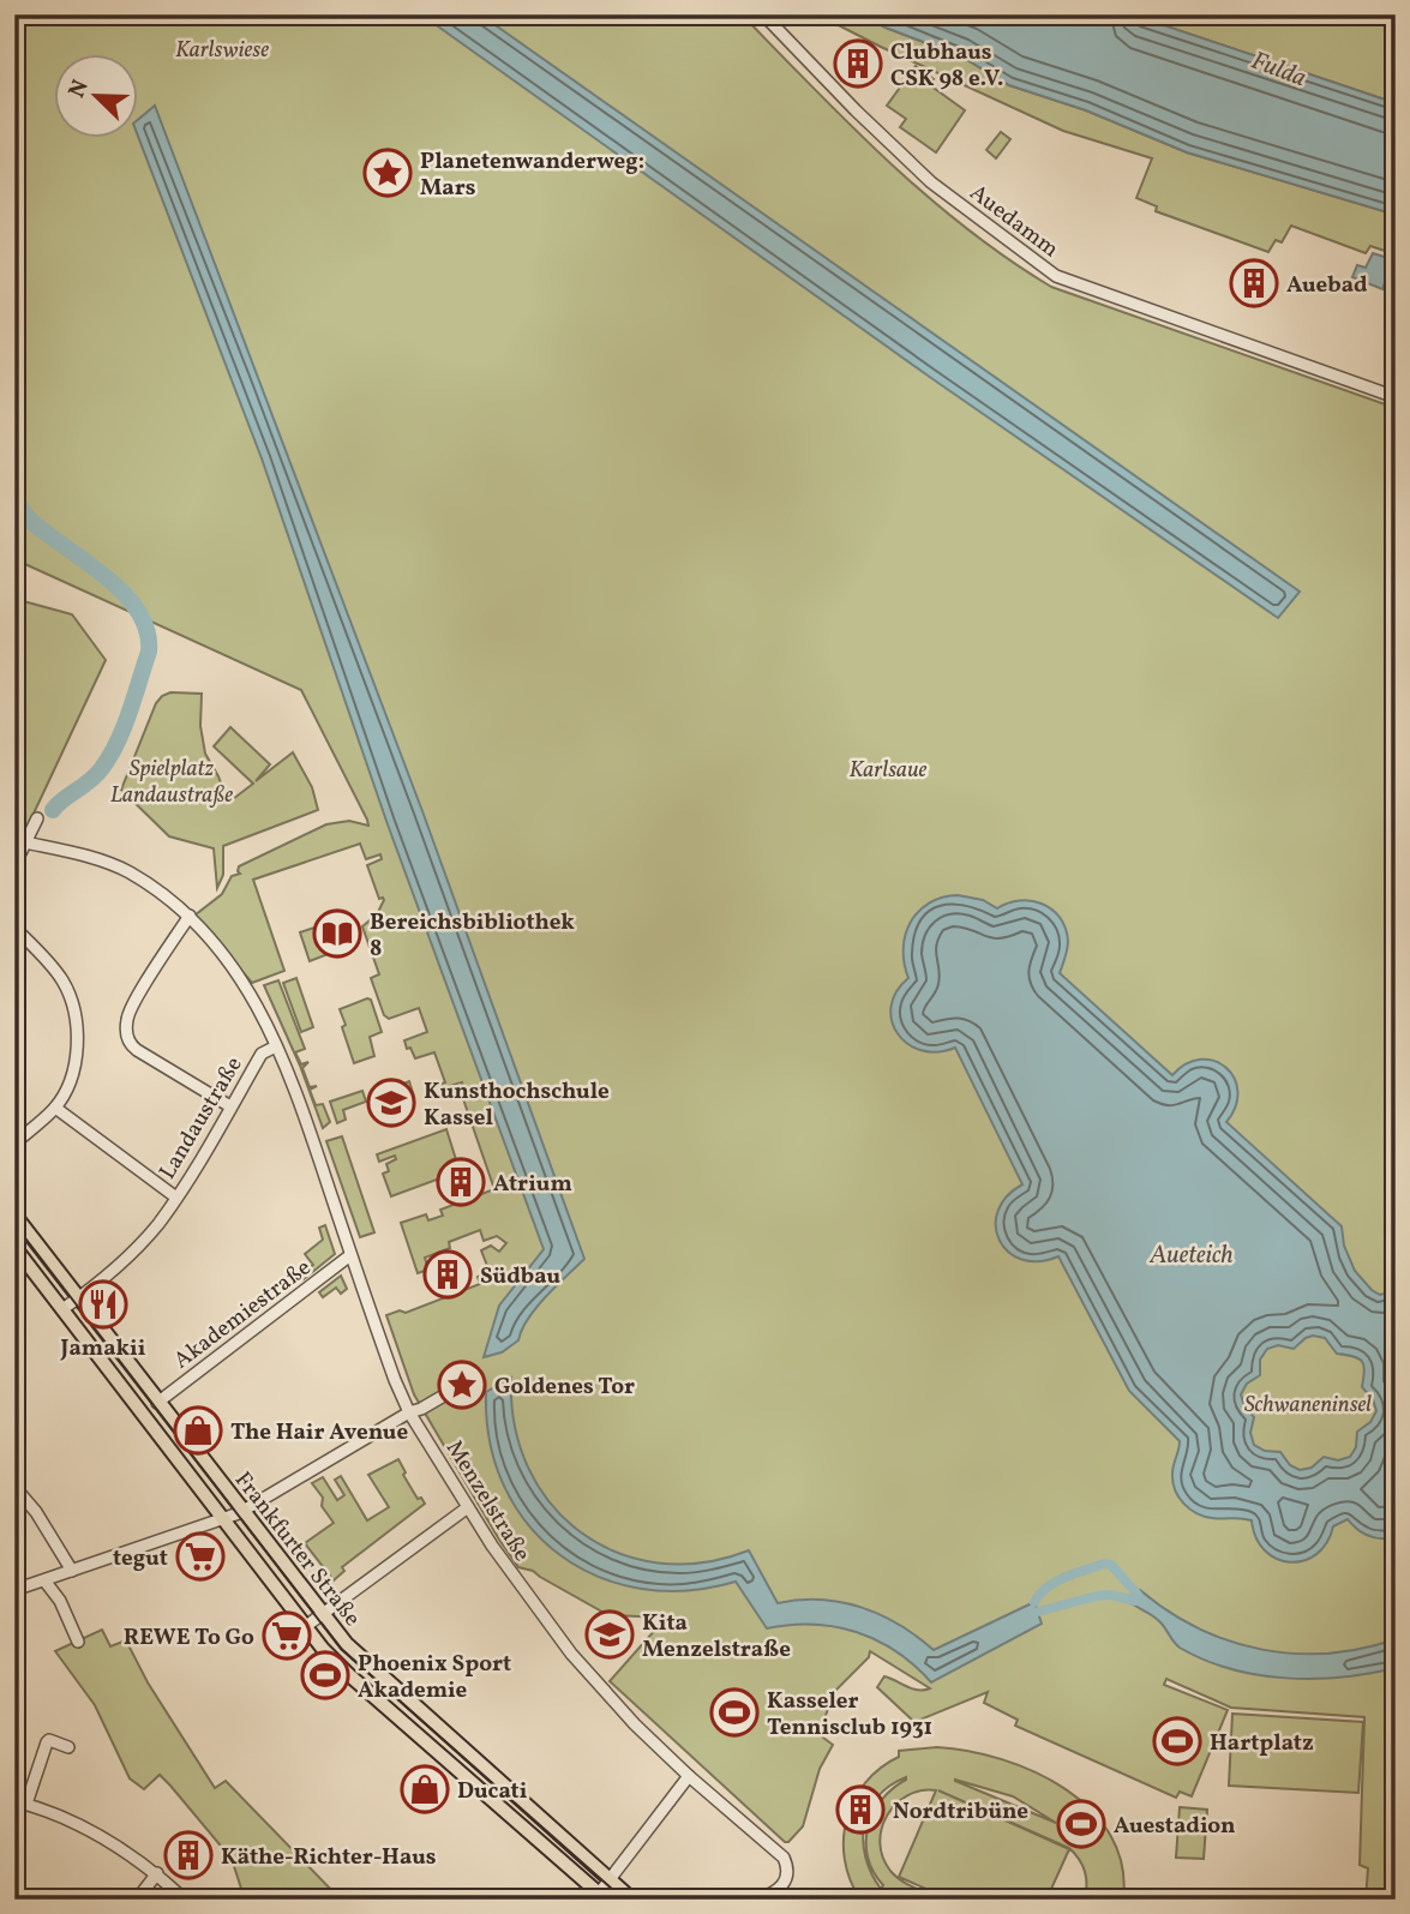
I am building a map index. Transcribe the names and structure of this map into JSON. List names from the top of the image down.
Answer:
{
  "streets": {
    "main road": ["Frankfurter Straße"],
    "street": [
      "Auedamm",
      "Landaustraße",
      "Akademiestraße",
      "Menzelstraße"
    ]
  },
  "crossings": [
    ["Landaustraße", "Menzelstraße"],
    ["Landaustraße", "Frankfurter Straße"],
    ["Akademiestraße", "Menzelstraße"],
    ["Akademiestraße", "Frankfurter Straße"]
  ],
  "water": ["Fulda", "Aueteich"],
  "parks": [
    "Karlswiese",
    "Spielplatz Landaustraße",
    "Karlsaue",
    "Schwaneninsel"
  ],
  "places": {
    "building": [
      "Clubhaus CSK 98 e.V.",
      "Auebad",
      "Atrium",
      "Südbau",
      "Nordtribüne",
      "Käthe-Richter-Haus"
    ],
    "place": ["Planetenwanderweg: Mars", "Goldenes Tor"],
    "library": ["Bereichsbibliothek 8"],
    "school or university": ["Kunsthochschule Kassel", "Kita Menzelstraße"],
    "restaurant": ["Jamakii"],
    "shop": ["The Hair Avenue", "Ducati"],
    "supermarket": ["tegut", "REWE To Go"],
    "sports": [
      "Phoenix Sport Akademie",
      "Kasseler Tennisclub 1931",
      "Hartplatz",
      "Auestadion"
    ]
  },
  "north": "top left"
}
